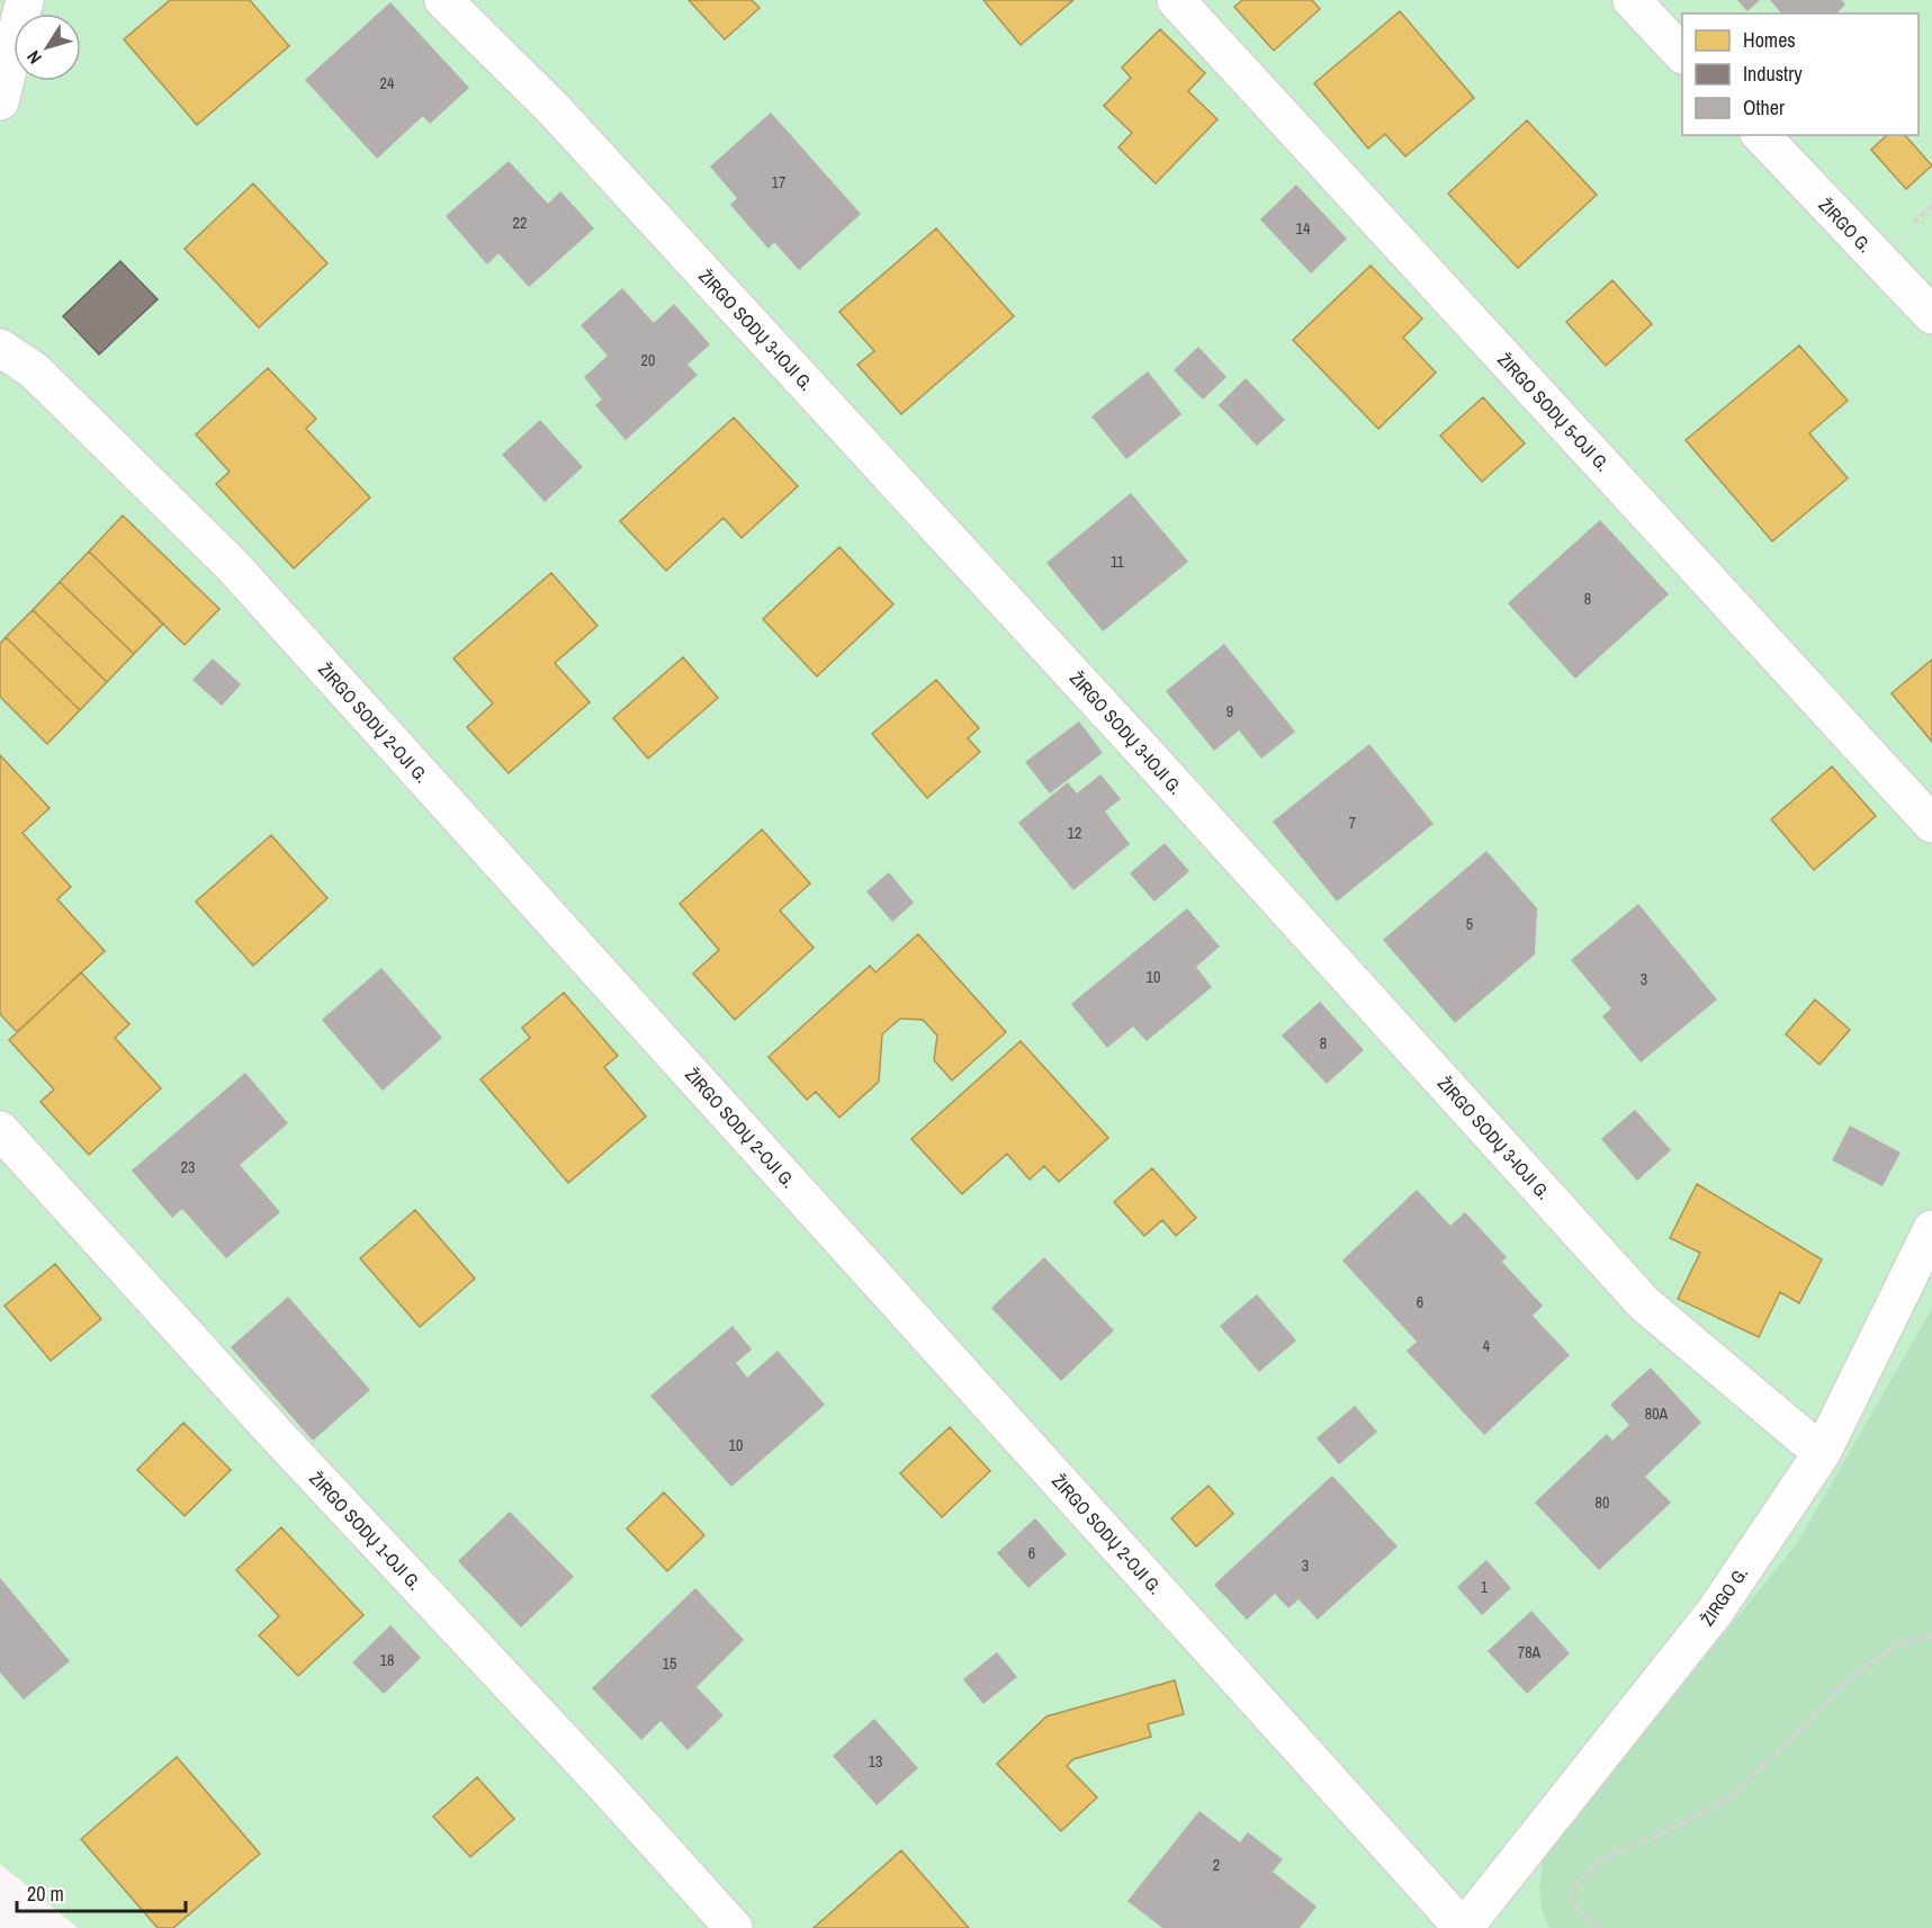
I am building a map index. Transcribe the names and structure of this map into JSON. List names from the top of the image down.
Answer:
{
  "streets": {
    "street": [
      "ŽIRGO G.",
      "ŽIRGO SODŲ 3-IOJI G.",
      "ŽIRGO SODŲ 5-OJI G.",
      "ŽIRGO SODŲ 2-OJI G.",
      "ŽIRGO SODŲ 1-OJI G."
    ]
  },
  "crossings": [
    ["ŽIRGO G.", "ŽIRGO SODŲ 3-IOJI G."],
    ["ŽIRGO G.", "ŽIRGO SODŲ 2-OJI G."]
  ],
  "house_numbers": [
    "24",
    "17",
    "22",
    "14",
    "20",
    "11",
    "8",
    "9",
    "7",
    "12",
    "5",
    "10",
    "3",
    "8",
    "23",
    "6",
    "4",
    "80A",
    "10",
    "80",
    "6",
    "3",
    "1",
    "78A",
    "18",
    "15",
    "13",
    "2"
  ],
  "legend": ["Homes", "Industry", "Other"],
  "scale_bar": "20 m",
  "north": "bottom left"
}
